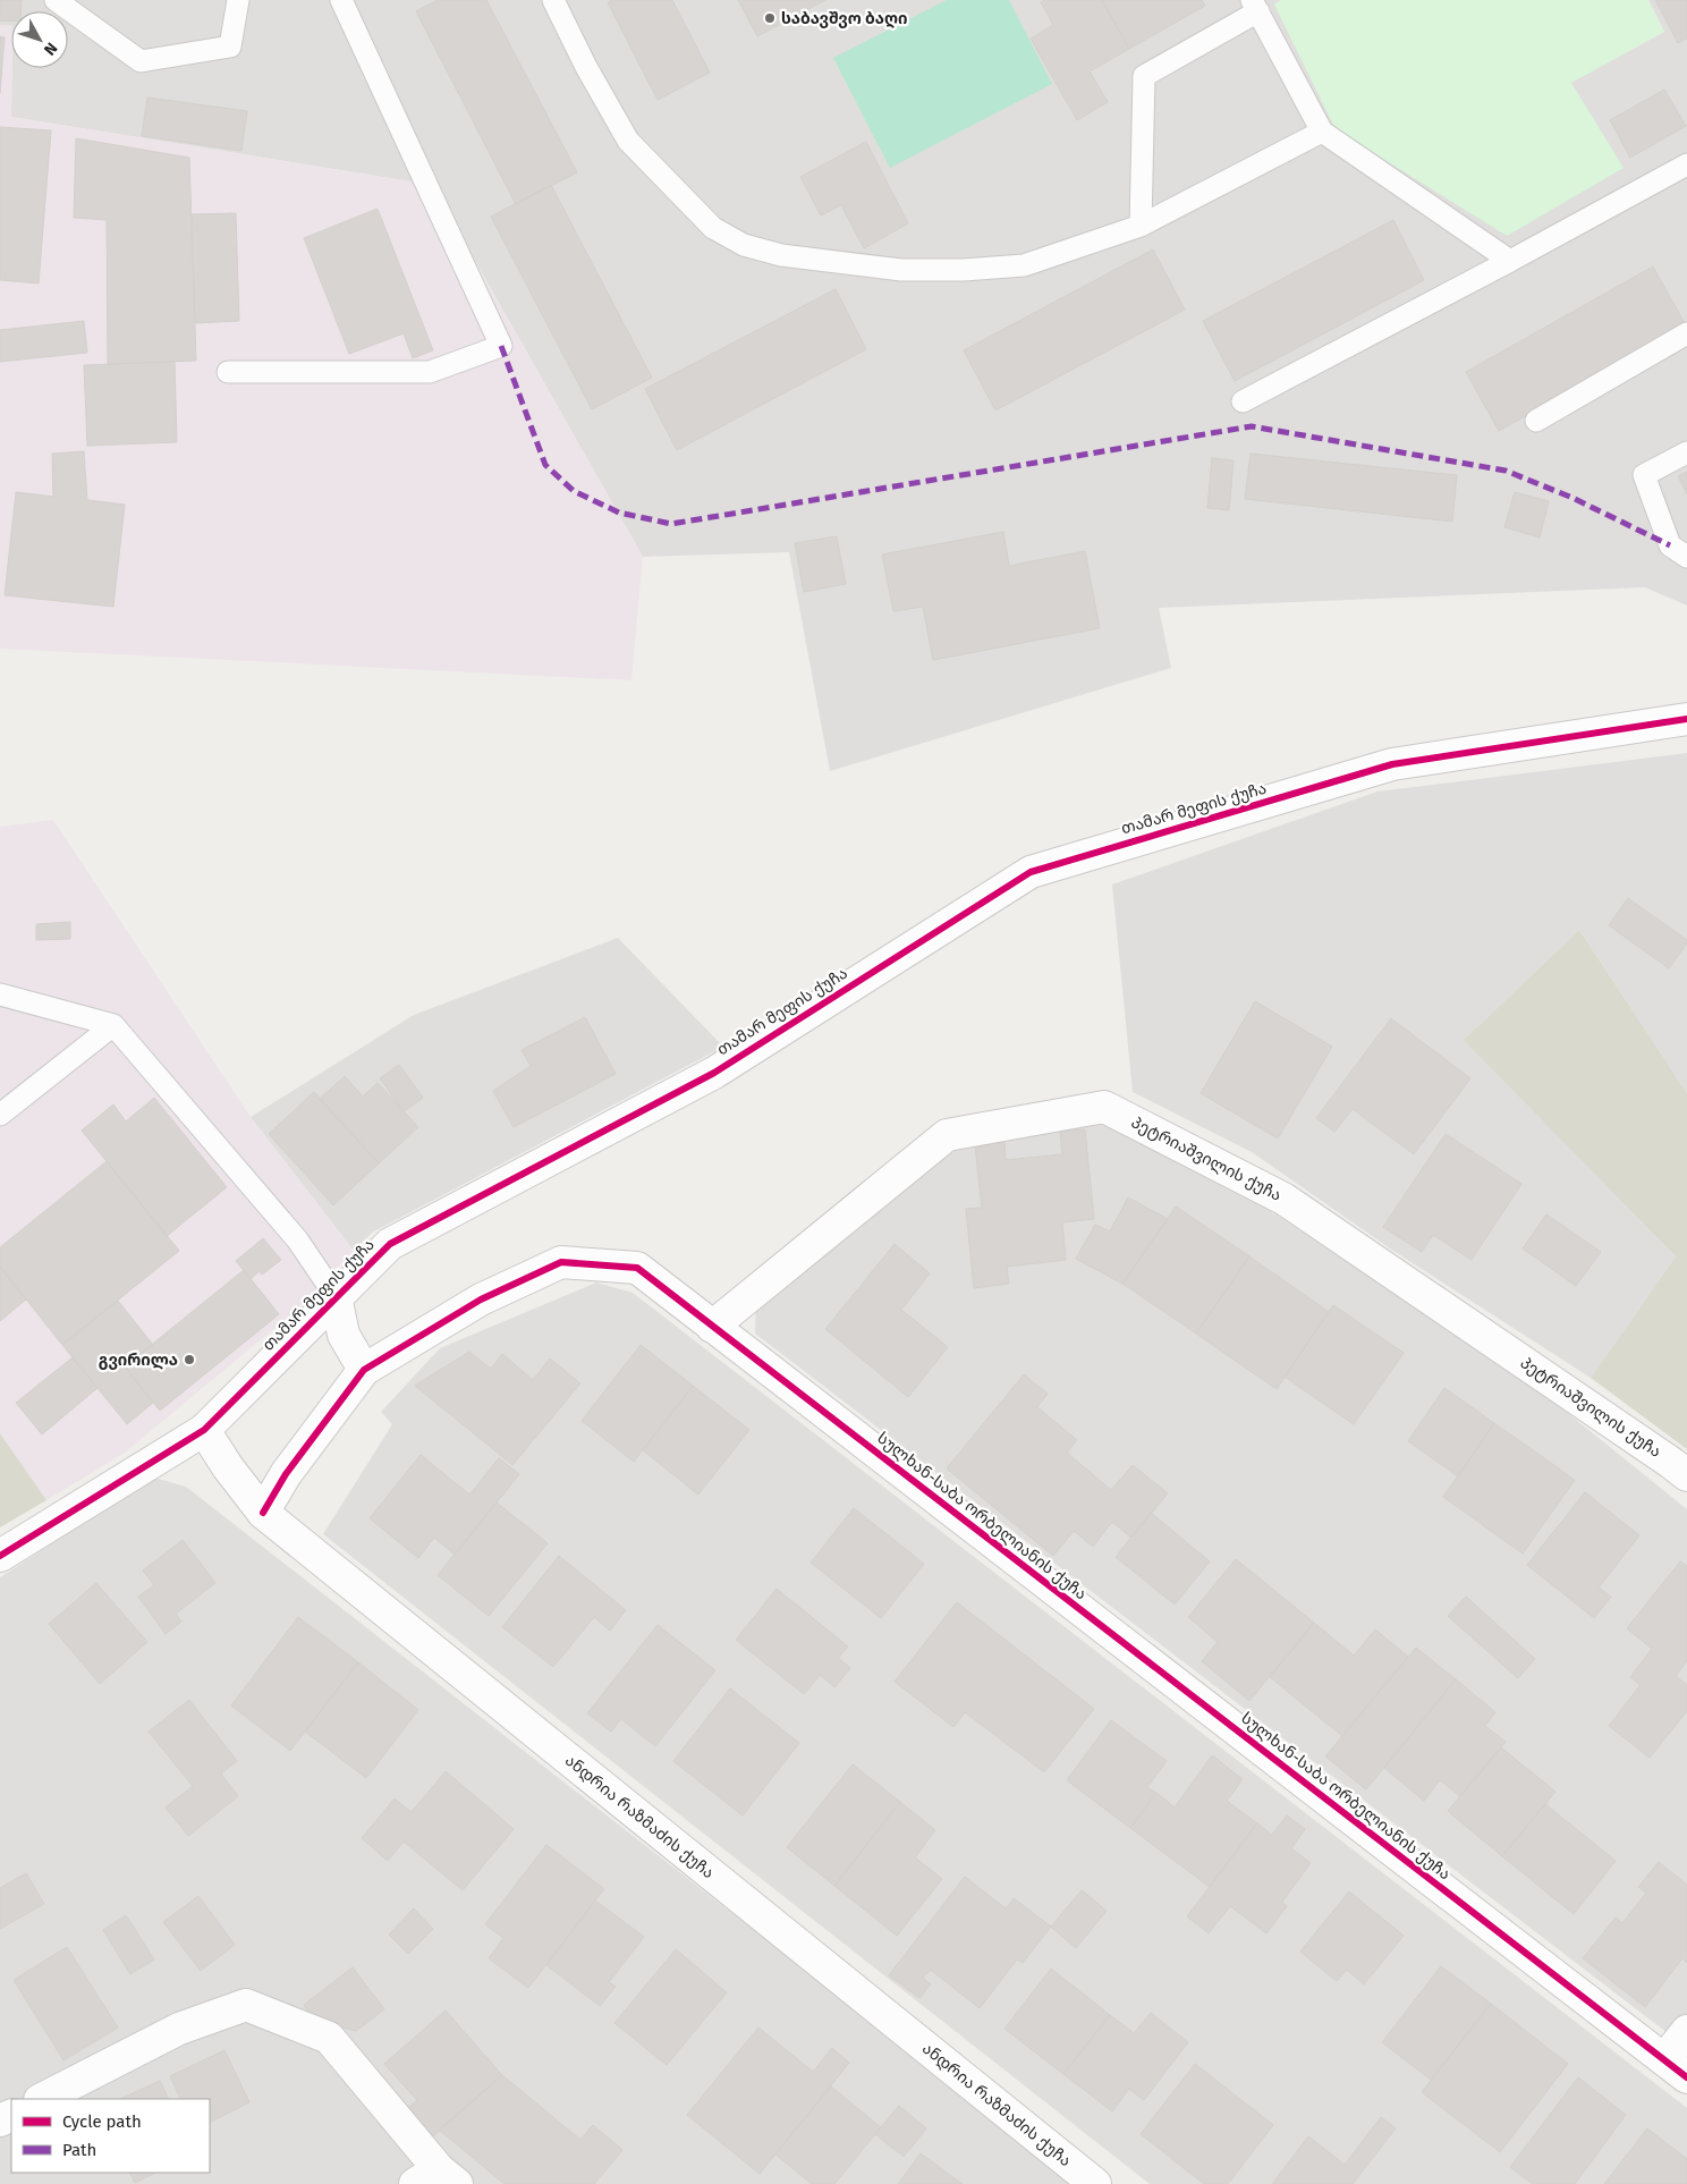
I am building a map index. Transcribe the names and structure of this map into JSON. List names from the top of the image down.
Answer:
{
  "streets": {
    "street": [
      "თამარ მეფის ქუჩა",
      "პეტრიაშვილის ქუჩა",
      "სულხან-საბა ორბელიანის ქუჩა",
      "ანდრია რაზმაძის ქუჩა"
    ]
  },
  "crossings": [
    ["თამარ მეფის ქუჩა", "ანდრია რაზმაძის ქუჩა"],
    ["პეტრიაშვილის ქუჩა", "სულხან-საბა ორბელიანის ქუჩა"],
    ["სულხან-საბა ორბელიანის ქუჩა", "ანდრია რაზმაძის ქუჩა"]
  ],
  "places": ["საბავშვო ბაღი", "გვირილა"],
  "legend": ["Cycle path", "Path"],
  "north": "bottom right"
}
